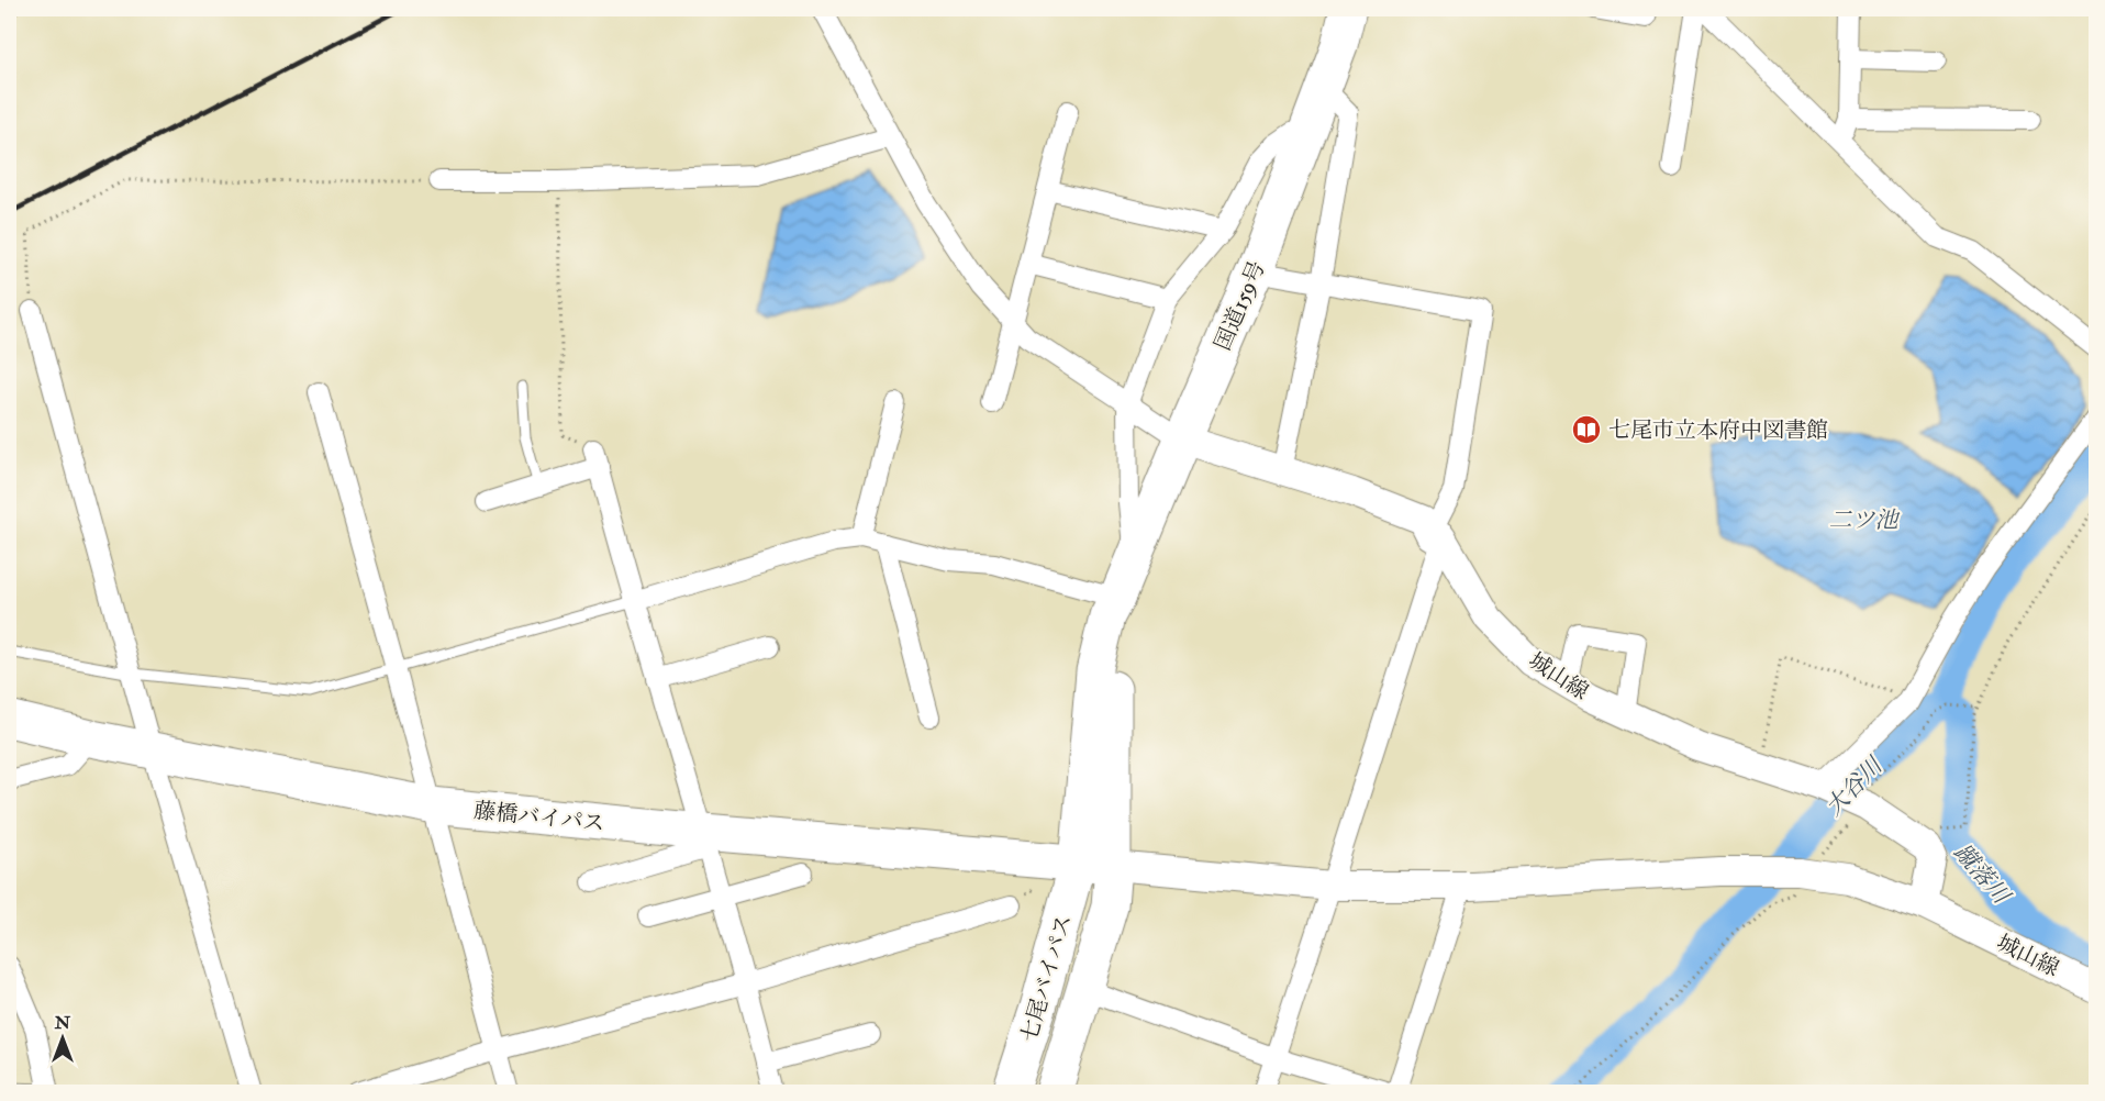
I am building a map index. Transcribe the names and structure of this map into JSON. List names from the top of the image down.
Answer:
{
  "streets": {
    "highway": ["国道159号", "藤橋バイパス", "七尾バイパス"],
    "main road": ["城山線"]
  },
  "crossings": [
    ["国道159号", "城山線"],
    ["国道159号", "藤橋バイパス"],
    ["国道159号", "七尾バイパス"],
    ["城山線", "藤橋バイパス"],
    ["城山線", "七尾バイパス"],
    ["藤橋バイパス", "七尾バイパス"]
  ],
  "water": ["二ツ池", "大谷川", "蹴落川"],
  "places": {
    "library": ["七尾市立本府中図書館"]
  },
  "north": "top"
}
